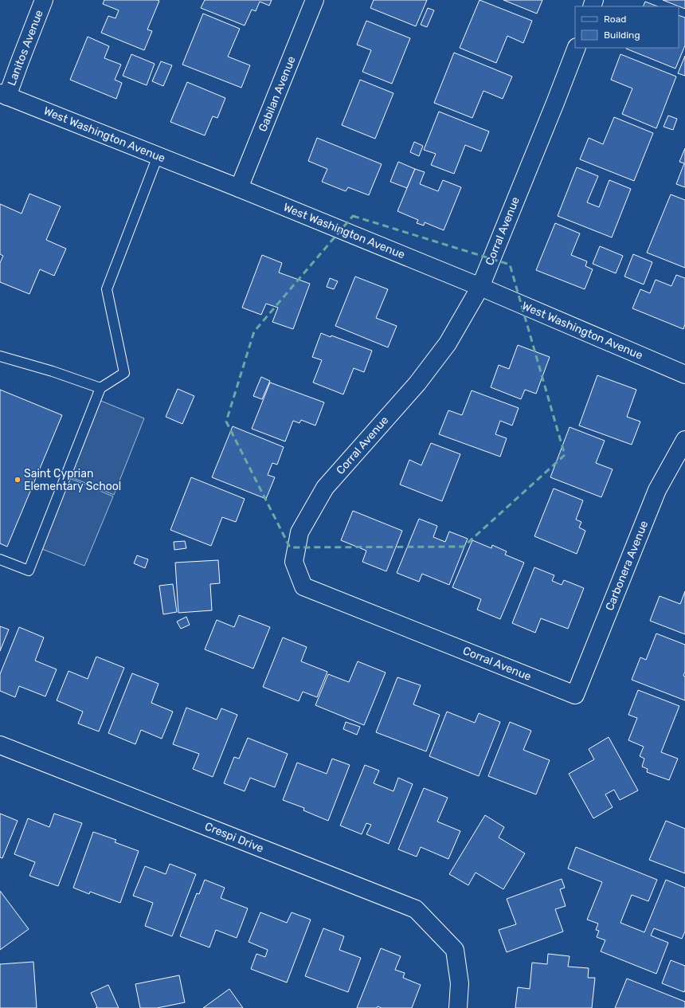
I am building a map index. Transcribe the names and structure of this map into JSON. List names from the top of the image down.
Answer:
{
  "streets": {
    "street": [
      "Lanitos Avenue",
      "Gabilan Avenue",
      "West Washington Avenue",
      "Corral Avenue",
      "Carbonera Avenue",
      "Crespi Drive"
    ]
  },
  "crossings": [
    ["Lanitos Avenue", "West Washington Avenue"],
    ["Gabilan Avenue", "West Washington Avenue"],
    ["West Washington Avenue", "Corral Avenue"],
    ["Corral Avenue", "Carbonera Avenue"]
  ],
  "places": ["Saint Cyprian Elementary School"],
  "legend": ["Road", "Building"]
}
